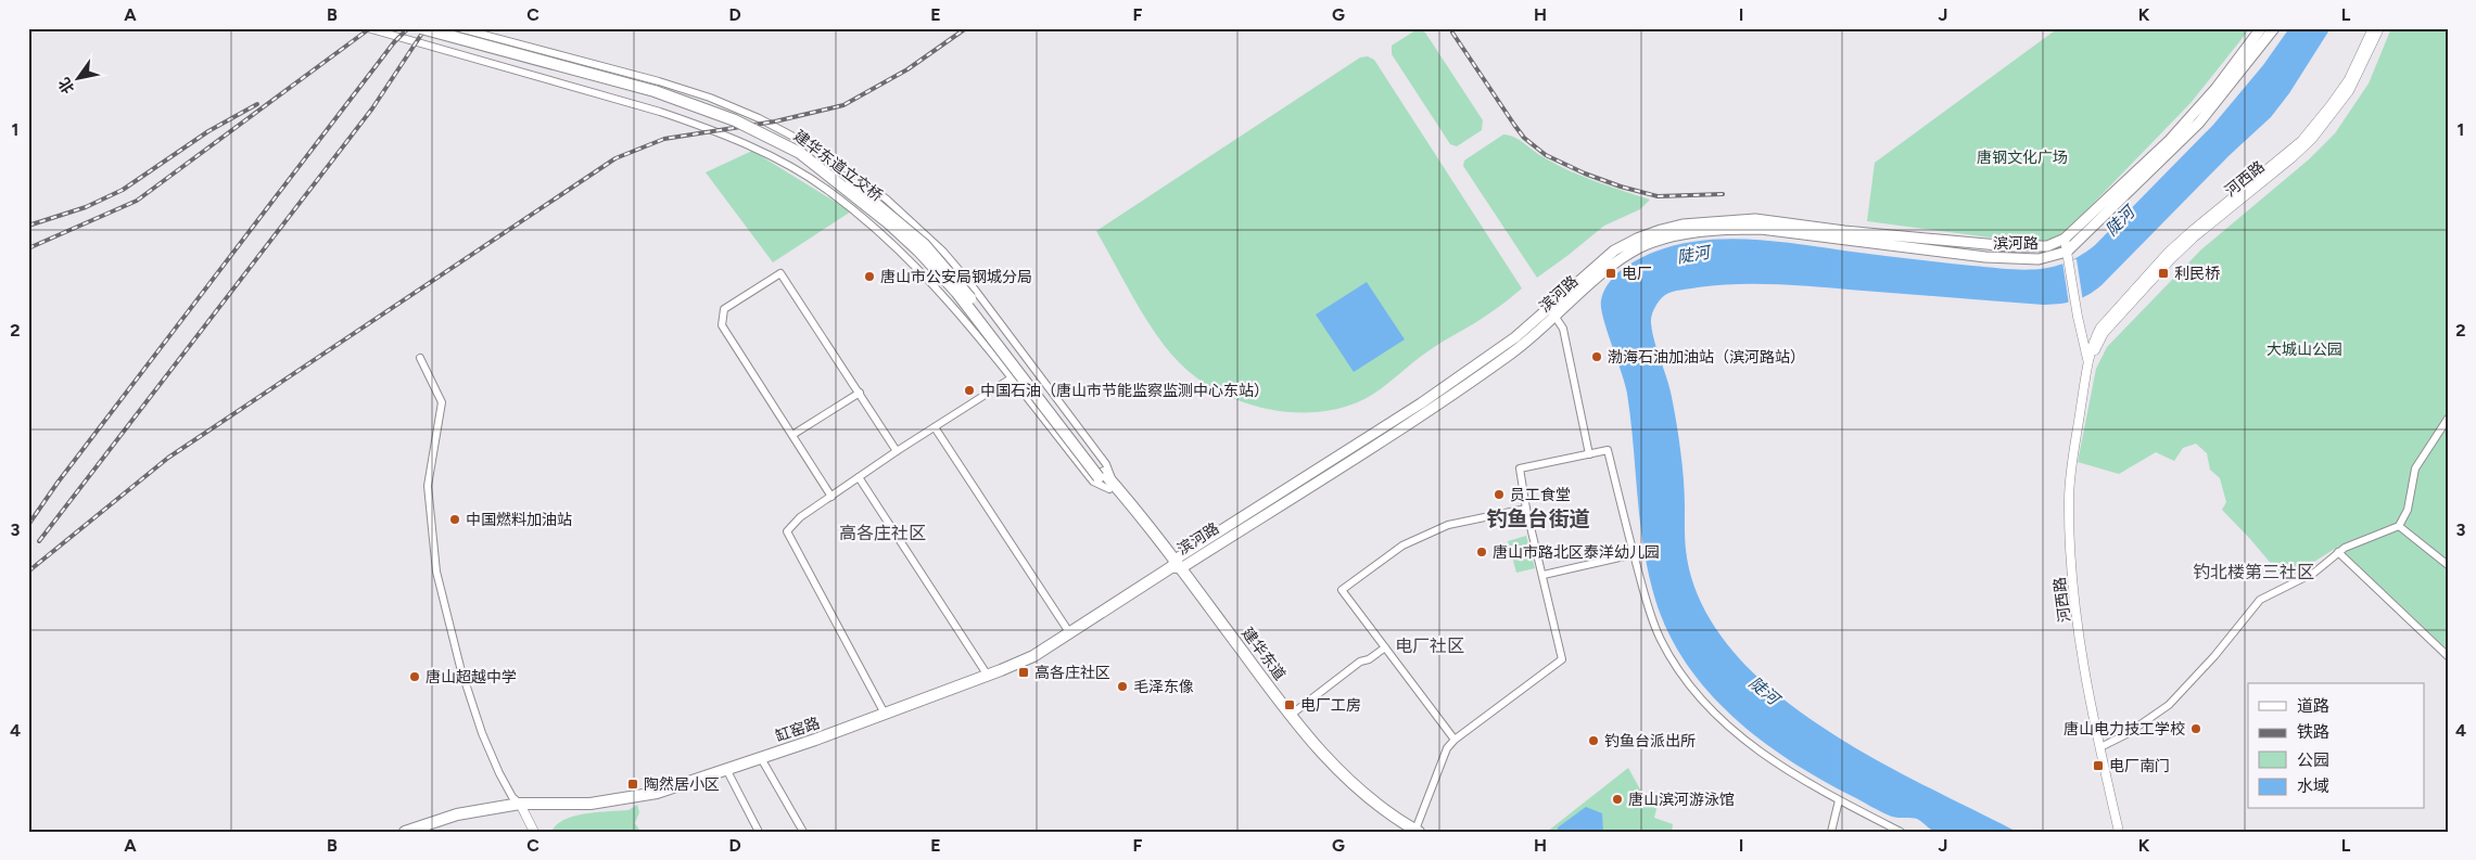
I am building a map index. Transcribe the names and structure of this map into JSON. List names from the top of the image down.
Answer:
{
  "streets": {
    "main road": [
      "建华东道立交桥",
      "滨河路",
      "建华东道",
      "缸窑路"
    ],
    "street": ["河西路"]
  },
  "crossings": [
    ["建华东道立交桥", "建华东道"],
    ["滨河路", "建华东道"],
    ["滨河路", "缸窑路"],
    ["建华东道", "缸窑路"]
  ],
  "districts": [
    "钓鱼台街道",
    "高各庄社区",
    "钓北楼第三社区",
    "电厂社区"
  ],
  "water": ["陡河"],
  "parks": ["唐钢文化广场", "大城山公园"],
  "places": {
    "transit": [
      "电厂",
      "利民桥",
      "高各庄社区",
      "电厂工房",
      "电厂南门",
      "陶然居小区"
    ],
    "other": [
      "唐山市公安局钢城分局",
      "渤海石油加油站（滨河路站）",
      "中国石油（唐山市节能监察监测中心东站）",
      "员工食堂",
      "中国燃料加油站",
      "唐山市路北区泰洋幼儿园",
      "唐山超越中学",
      "毛泽东像",
      "唐山电力技工学校",
      "钓鱼台派出所",
      "唐山滨河游泳馆"
    ]
  },
  "legend": [
    "道路",
    "铁路",
    "公园",
    "水域"
  ],
  "north": "bottom left",
  "grid": {
    "columns": [
      "A",
      "B",
      "C",
      "D",
      "E",
      "F",
      "G",
      "H",
      "I",
      "J",
      "K",
      "L"
    ],
    "rows": [
      "1",
      "2",
      "3",
      "4"
    ]
  }
}
